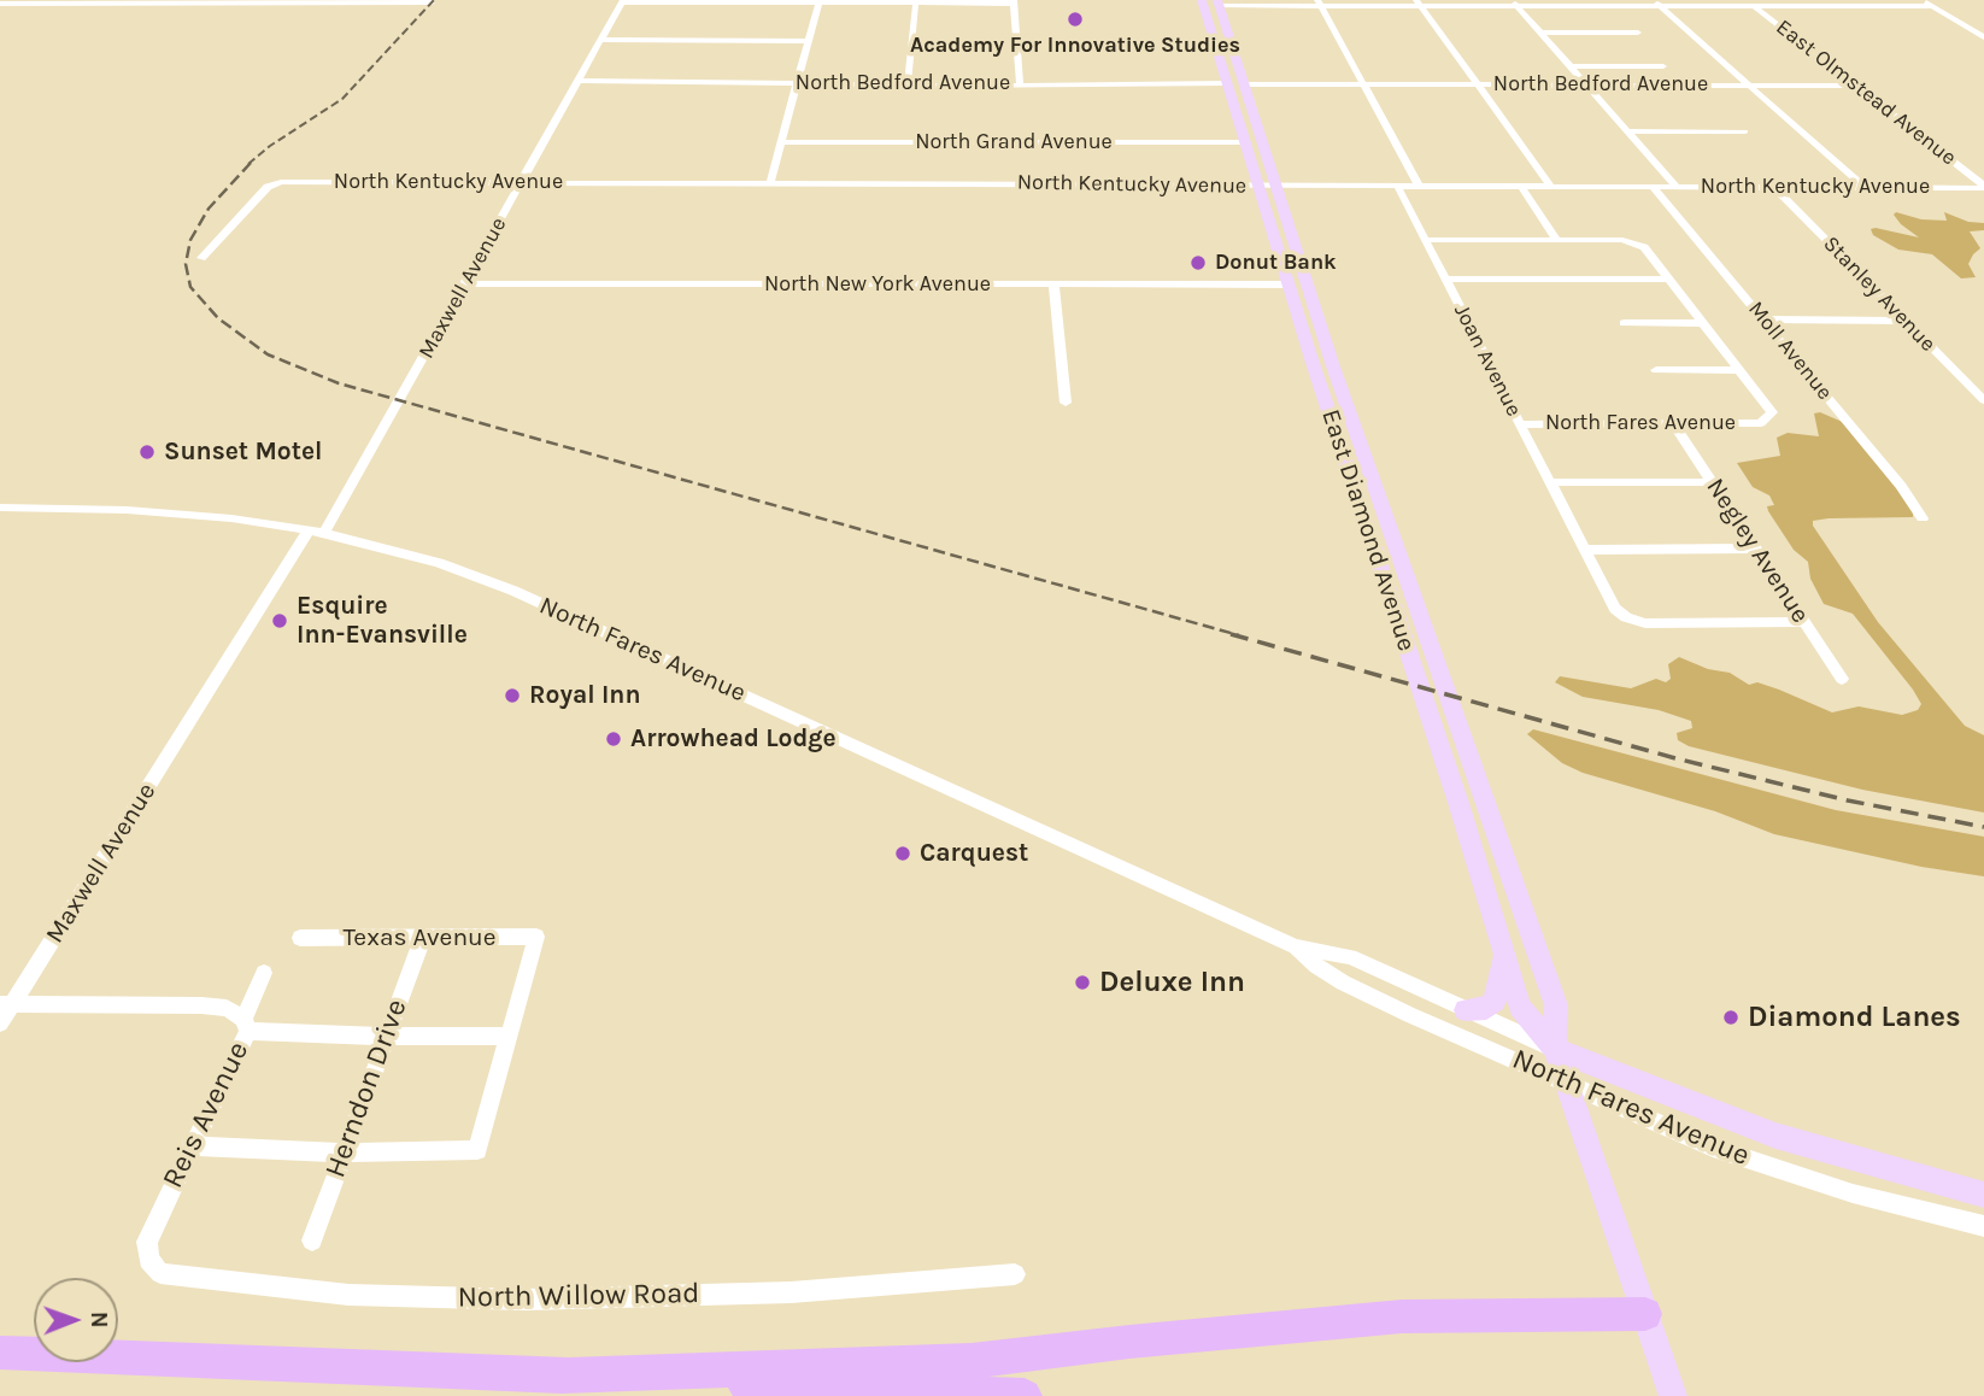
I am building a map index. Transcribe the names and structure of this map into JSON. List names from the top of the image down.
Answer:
{
  "streets": {
    "main road": ["North Fares Avenue", "East Diamond Avenue"],
    "street": [
      "North Bedford Avenue",
      "East Olmstead Avenue",
      "North Grand Avenue",
      "North Kentucky Avenue",
      "North New York Avenue",
      "Maxwell Avenue",
      "Stanley Avenue",
      "Moll Avenue",
      "Joan Avenue",
      "Negley Avenue",
      "Texas Avenue",
      "Herndon Drive",
      "Reis Avenue",
      "North Willow Road"
    ]
  },
  "crossings": [
    ["North Bedford Avenue", "East Olmstead Avenue"],
    ["North Bedford Avenue", "Maxwell Avenue"],
    ["North Bedford Avenue", "East Diamond Avenue"],
    ["East Olmstead Avenue", "North Kentucky Avenue"],
    ["North Grand Avenue", "East Diamond Avenue"],
    ["North Kentucky Avenue", "Maxwell Avenue"],
    ["North Kentucky Avenue", "Stanley Avenue"],
    ["North Kentucky Avenue", "Moll Avenue"],
    ["North Kentucky Avenue", "Joan Avenue"],
    ["North Kentucky Avenue", "East Diamond Avenue"],
    ["North New York Avenue", "Maxwell Avenue"],
    ["North New York Avenue", "East Diamond Avenue"],
    ["Maxwell Avenue", "North Fares Avenue"],
    ["Joan Avenue", "North Fares Avenue"],
    ["Joan Avenue", "Negley Avenue"],
    ["North Fares Avenue", "East Diamond Avenue"],
    ["North Fares Avenue", "Negley Avenue"],
    ["Texas Avenue", "Herndon Drive"],
    ["Reis Avenue", "North Willow Road"]
  ],
  "places": [
    "Academy For Innovative Studies",
    "Donut Bank",
    "Sunset Motel",
    "Esquire Inn-Evansville",
    "Royal Inn",
    "Arrowhead Lodge",
    "Carquest",
    "Deluxe Inn",
    "Diamond Lanes"
  ],
  "north": "right"
}
